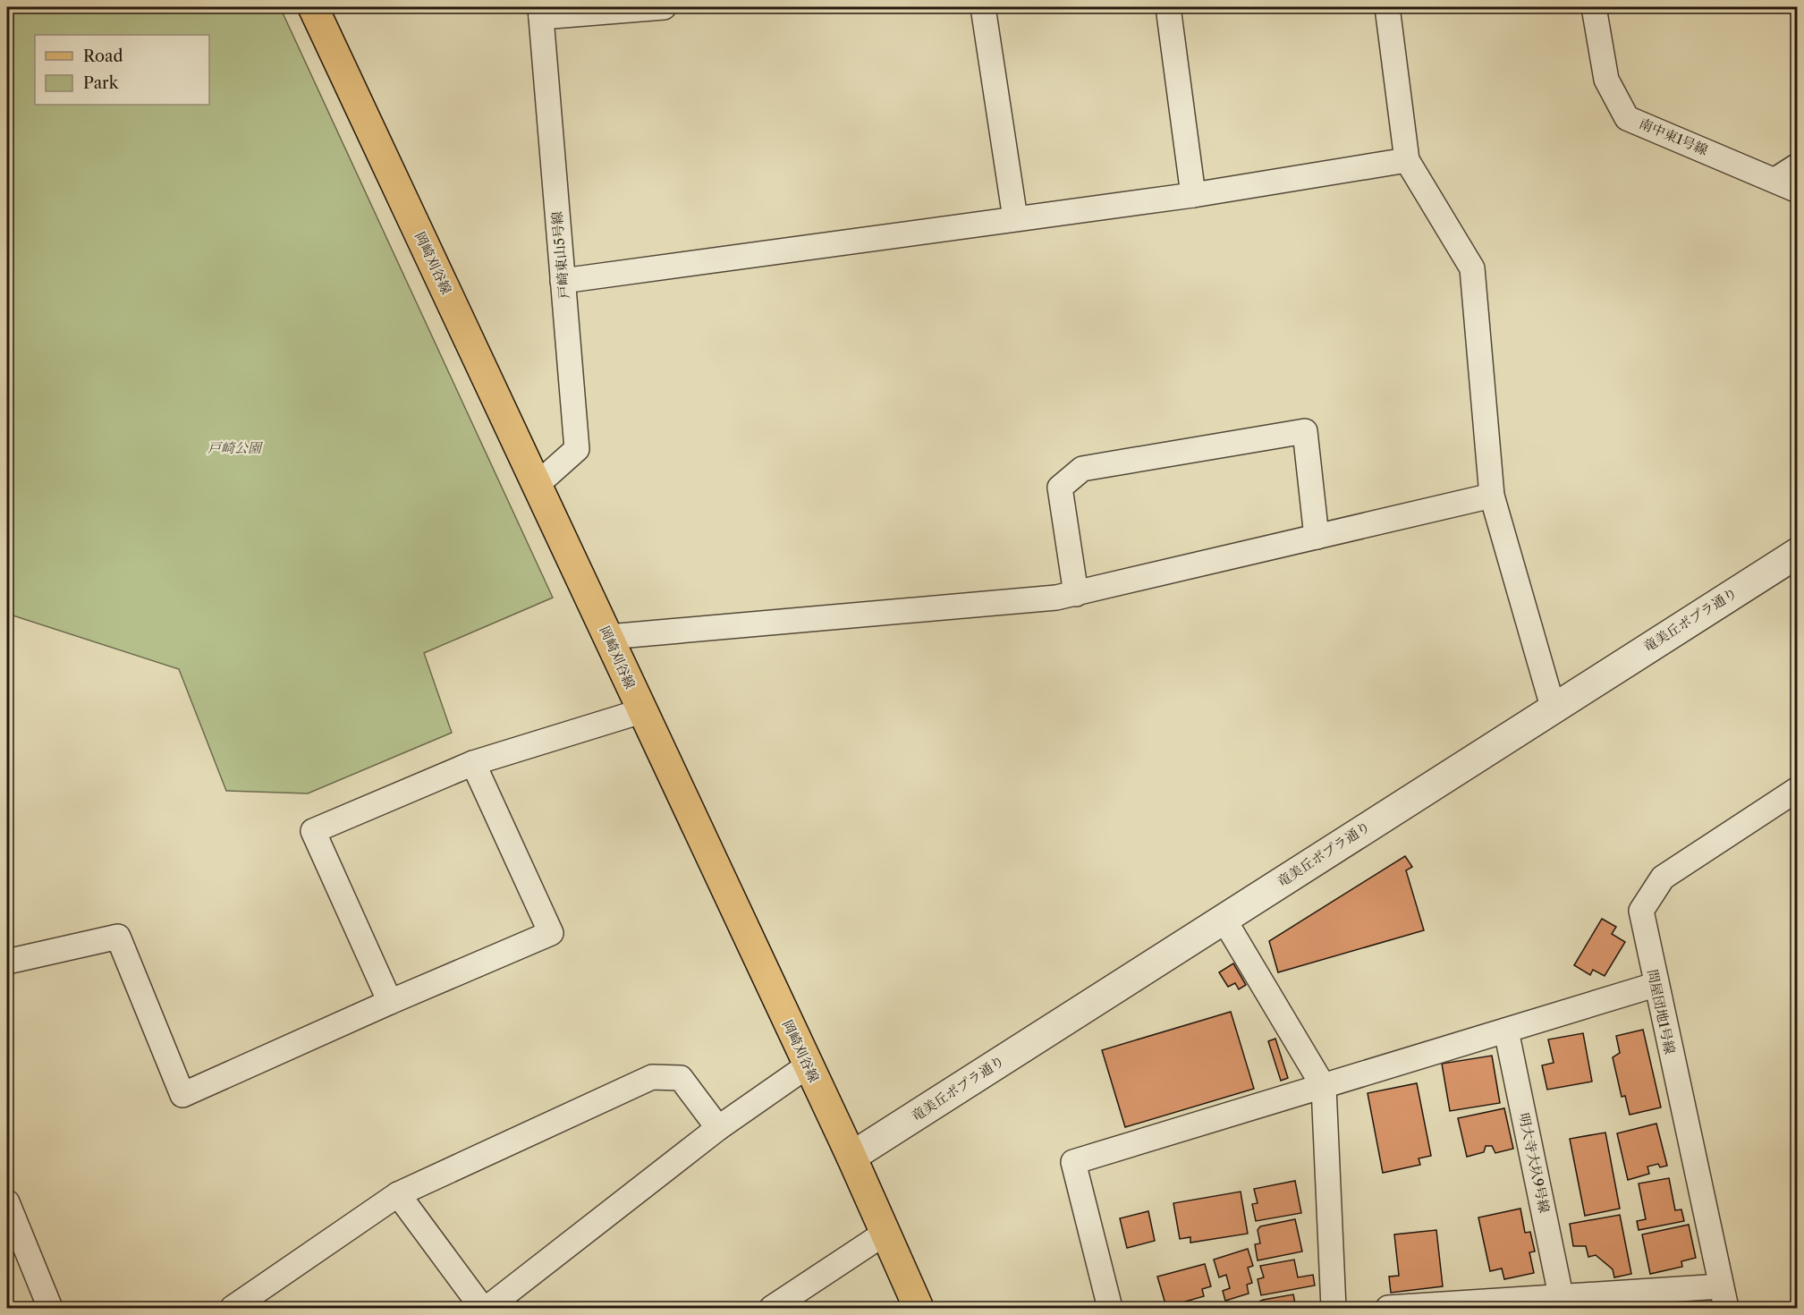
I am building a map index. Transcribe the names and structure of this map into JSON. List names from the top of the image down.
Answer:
{
  "streets": {
    "main road": ["岡崎刈谷線"],
    "street": [
      "南中東1号線",
      "戸崎東山5号線",
      "竜美丘ポプラ通り",
      "問屋団地1号線",
      "明大寺大圦9号線"
    ]
  },
  "crossings": [
    ["戸崎東山5号線", "岡崎刈谷線"],
    ["岡崎刈谷線", "竜美丘ポプラ通り"]
  ],
  "parks": ["戸崎公園"],
  "legend": ["Road", "Park"]
}
